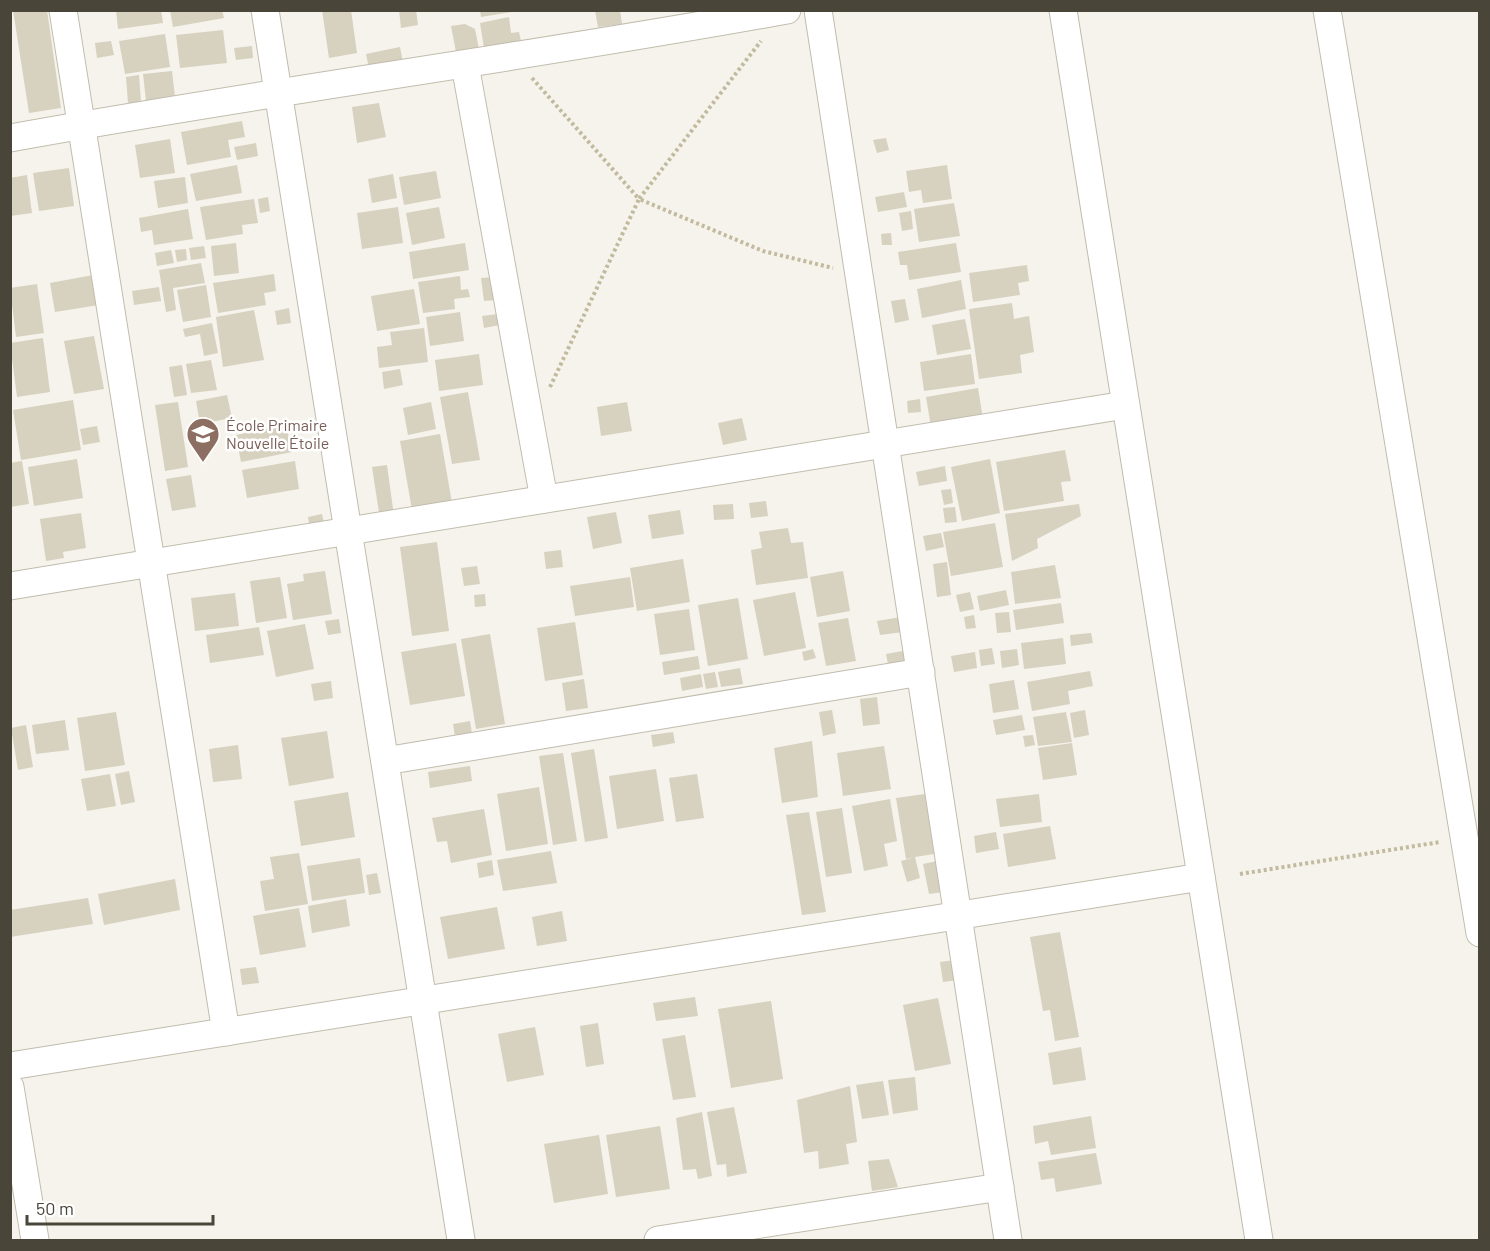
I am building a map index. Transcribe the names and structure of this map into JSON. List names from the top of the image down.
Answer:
{
  "places": {
    "school or university": ["École Primaire Nouvelle Étoile"]
  },
  "scale_bar": "50 m"
}
